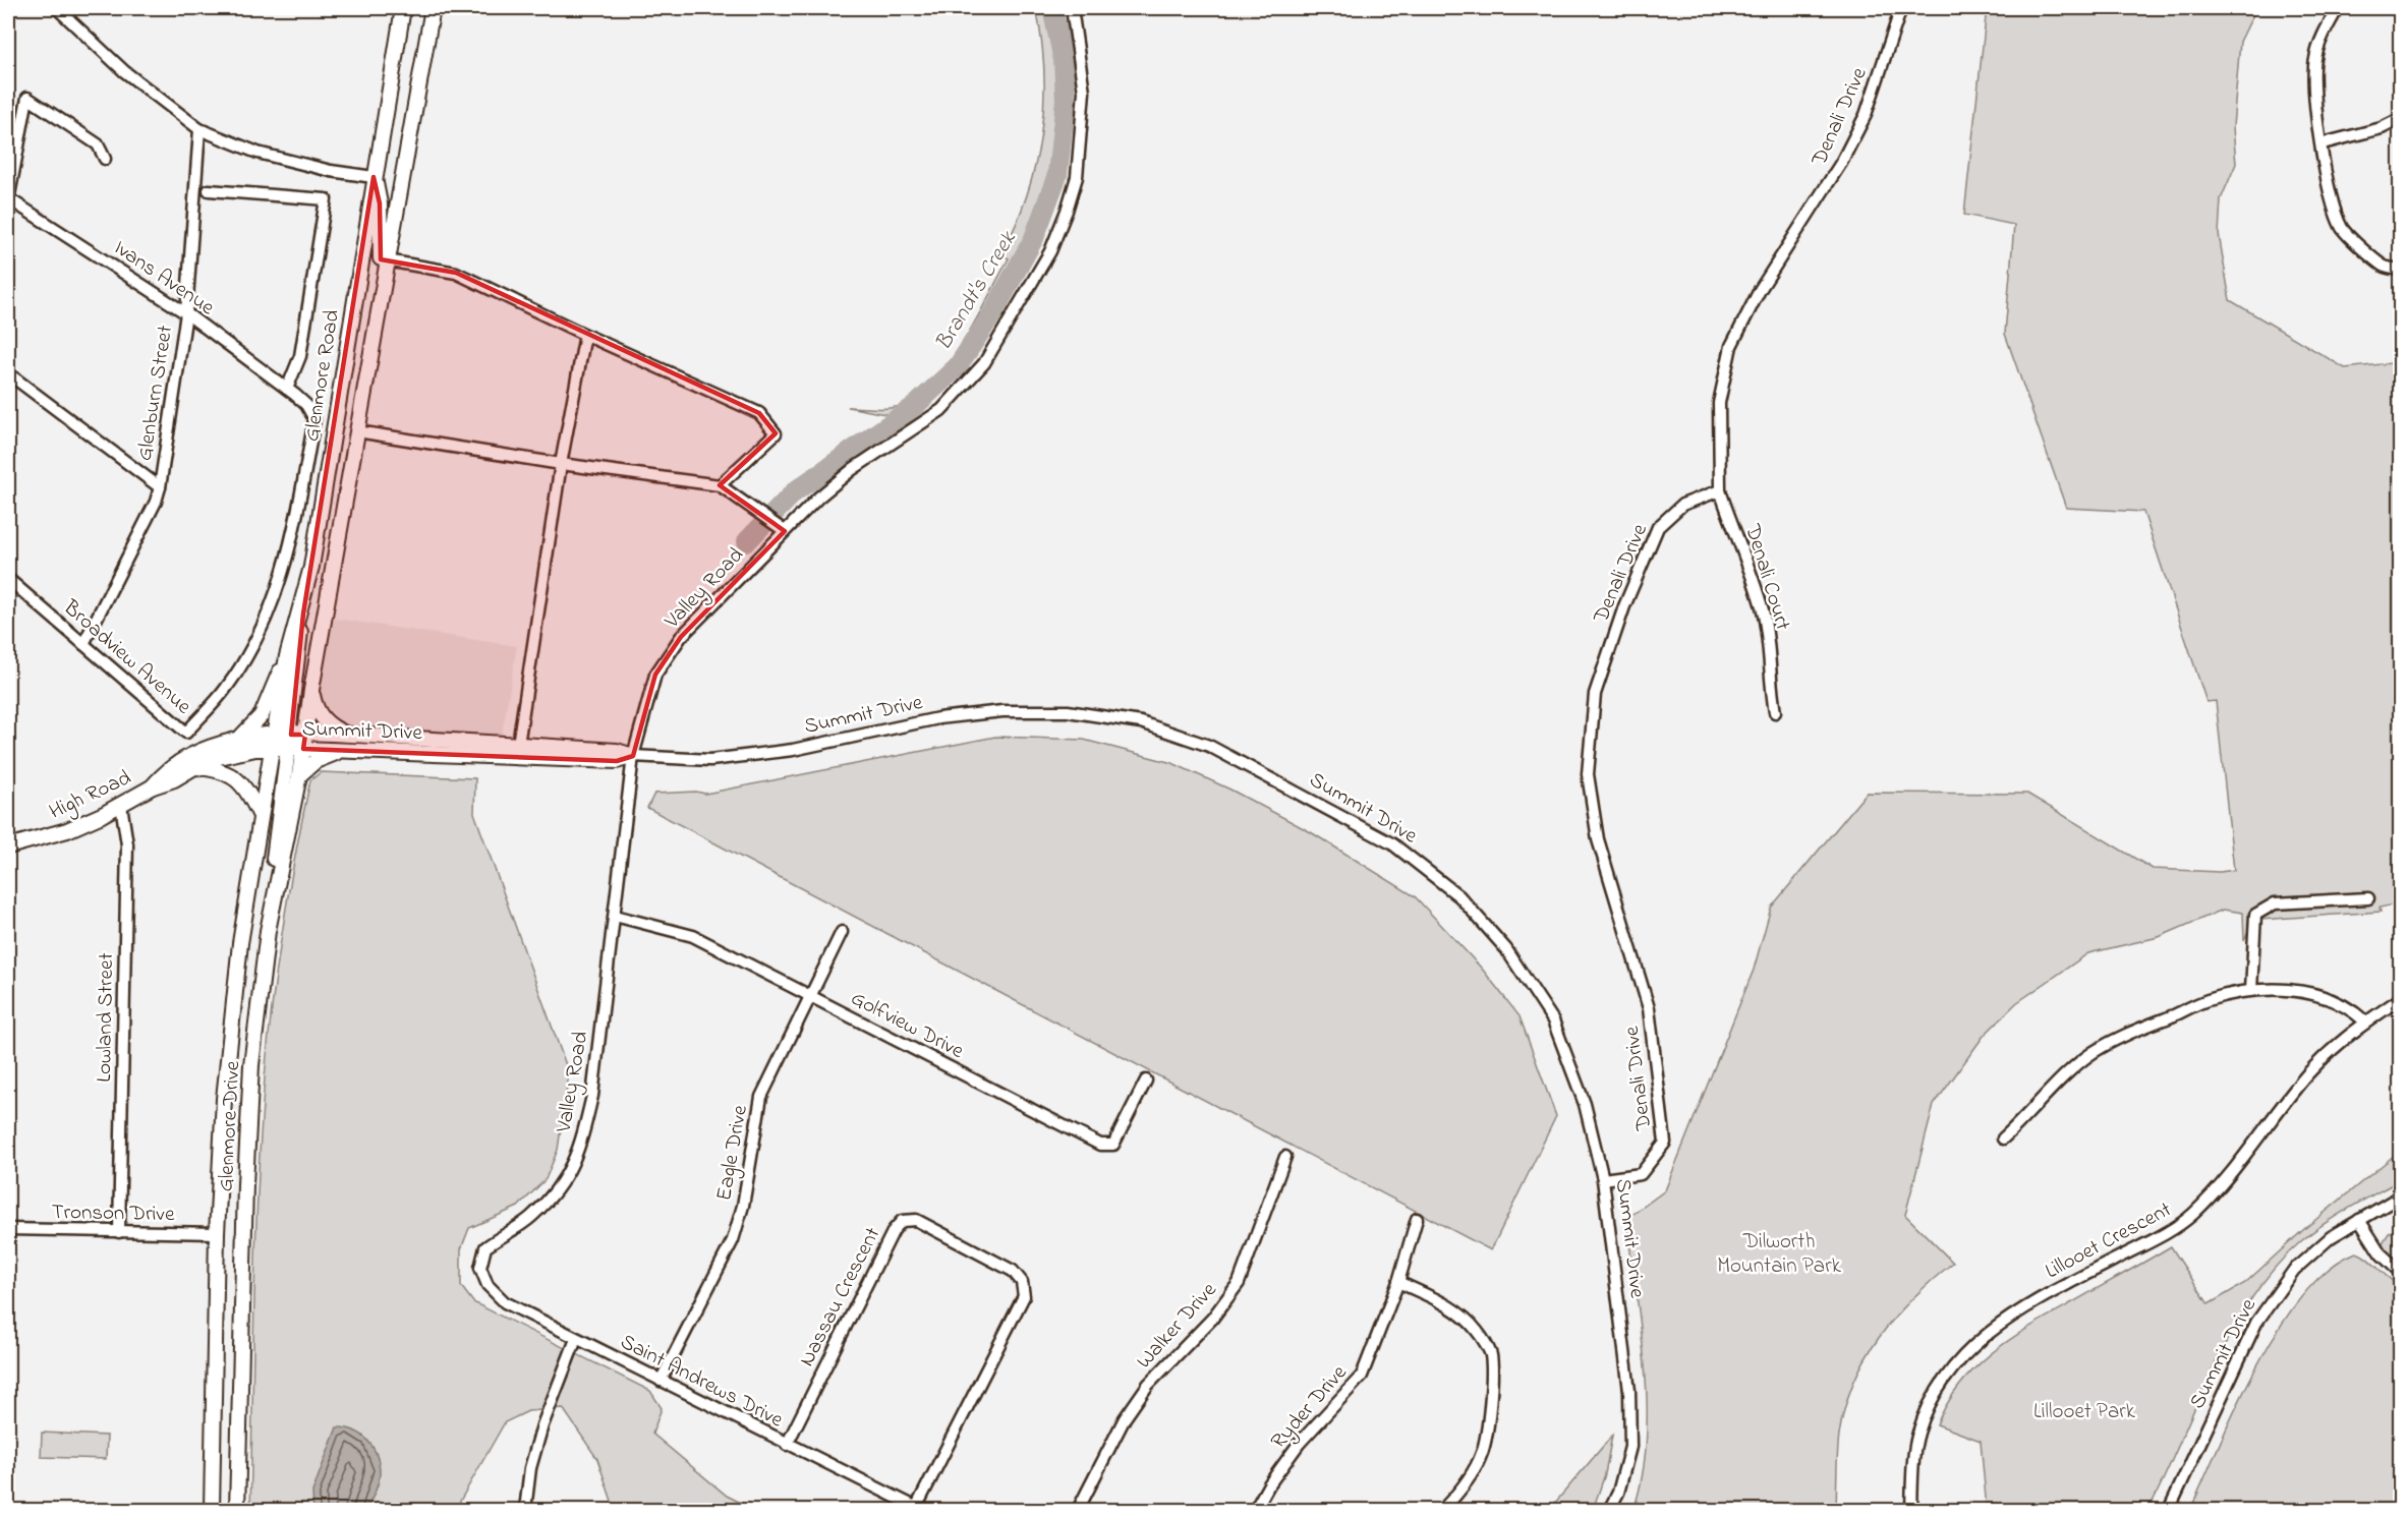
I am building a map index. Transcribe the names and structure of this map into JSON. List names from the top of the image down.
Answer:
{
  "streets": {
    "main road": [
      "Glenmore Road",
      "Summit Drive",
      "High Road",
      "Glenmore Drive"
    ],
    "street": [
      "Denali Drive",
      "Ivans Avenue",
      "Glenburn Street",
      "Denali Court",
      "Valley Road",
      "Broadview Avenue",
      "Lowland Street",
      "Golfview Drive",
      "Eagle Drive",
      "Tronson Drive",
      "Lillooet Crescent",
      "Nassau Crescent",
      "Walker Drive",
      "Saint Andrews Drive",
      "Ryder Drive"
    ]
  },
  "crossings": [
    ["Denali Drive", "Denali Court"],
    ["Denali Drive", "Summit Drive"],
    ["Ivans Avenue", "Glenburn Street"],
    ["Ivans Avenue", "Broadview Avenue"],
    ["Glenmore Road", "Summit Drive"],
    ["Glenmore Road", "High Road"],
    ["Glenmore Road", "Glenmore Drive"],
    ["Glenburn Street", "Broadview Avenue"],
    ["Valley Road", "Summit Drive"],
    ["Valley Road", "Golfview Drive"],
    ["Valley Road", "Saint Andrews Drive"],
    ["Summit Drive", "High Road"],
    ["Summit Drive", "Glenmore Drive"],
    ["High Road", "Lowland Street"],
    ["High Road", "Glenmore Drive"],
    ["Lowland Street", "Tronson Drive"],
    ["Golfview Drive", "Eagle Drive"],
    ["Glenmore Drive", "Tronson Drive"],
    ["Eagle Drive", "Saint Andrews Drive"],
    ["Nassau Crescent", "Saint Andrews Drive"]
  ],
  "water": ["Brandt's Creek"],
  "parks": ["Dilworth Mountain Park", "Lillooet Park"]
}
